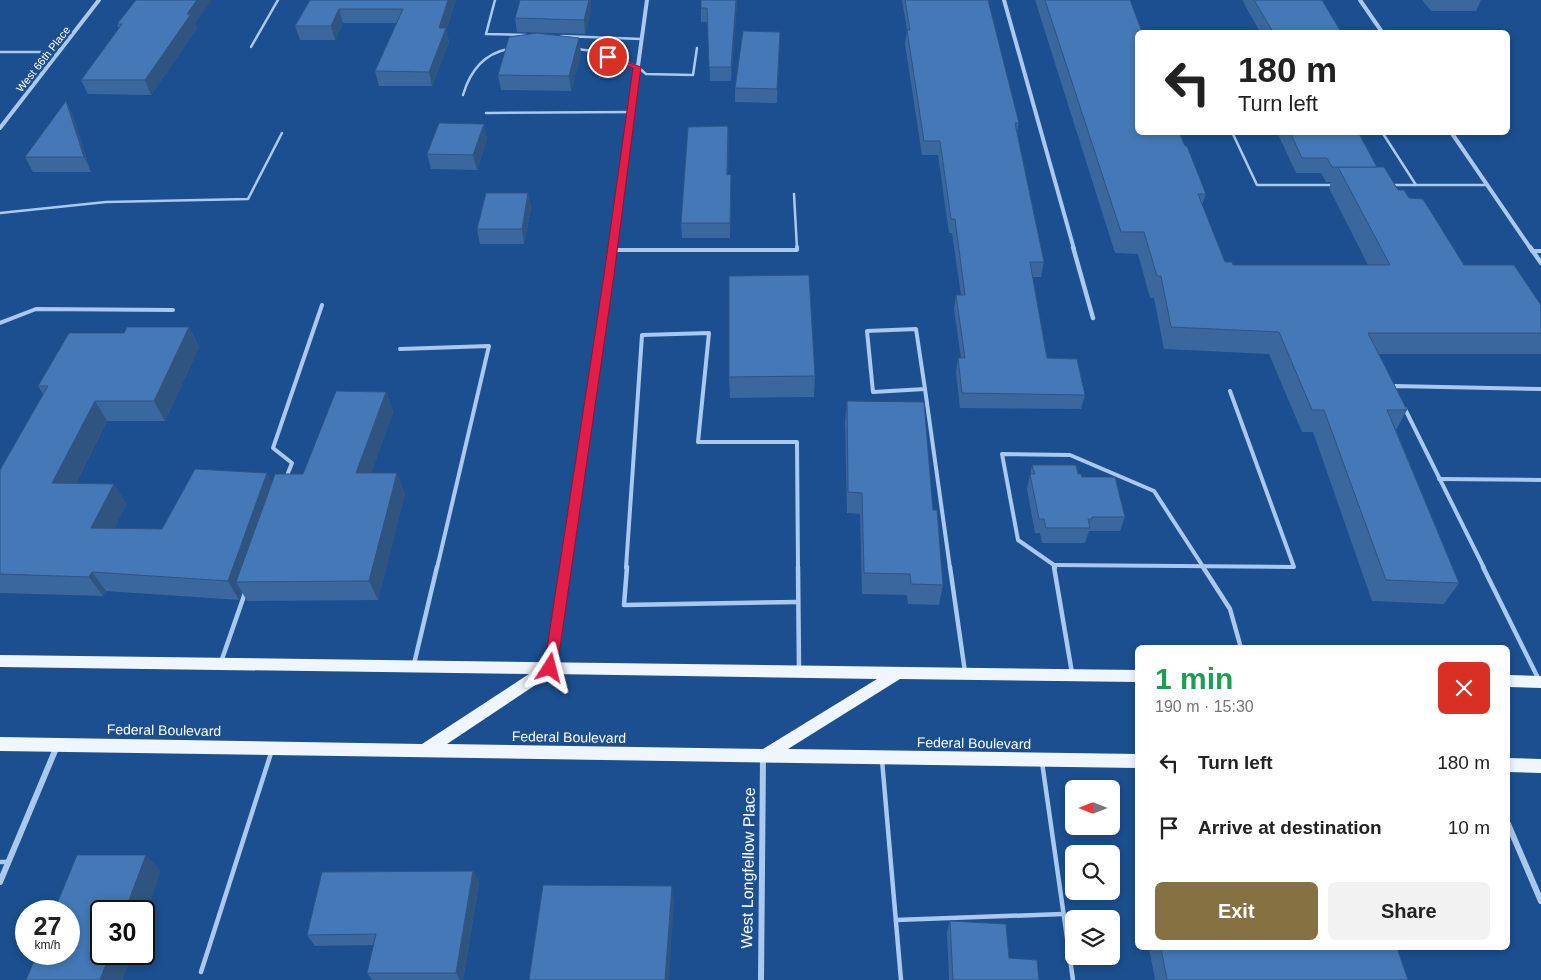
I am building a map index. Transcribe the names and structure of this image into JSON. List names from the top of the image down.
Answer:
{
  "streets": {
    "main road": ["Federal Boulevard"],
    "street": ["West 66th Place", "West Longfellow Place"]
  },
  "crossings": [
    ["Federal Boulevard", "West Longfellow Place"]
  ],
  "north": "left",
  "page": {
    "turn": ["180 m", "Turn left"],
    "heading": ["1 min", "190 m · 15:30"],
    "list": [
      {
        "name": "Turn left",
        "value": "180 m"
      },
      {
        "name": "Arrive at destination",
        "value": "10 m"
      }
    ],
    "buttons": ["Exit", "Share"],
    "speed": "27 km/h",
    "limit": "30"
  }
}
